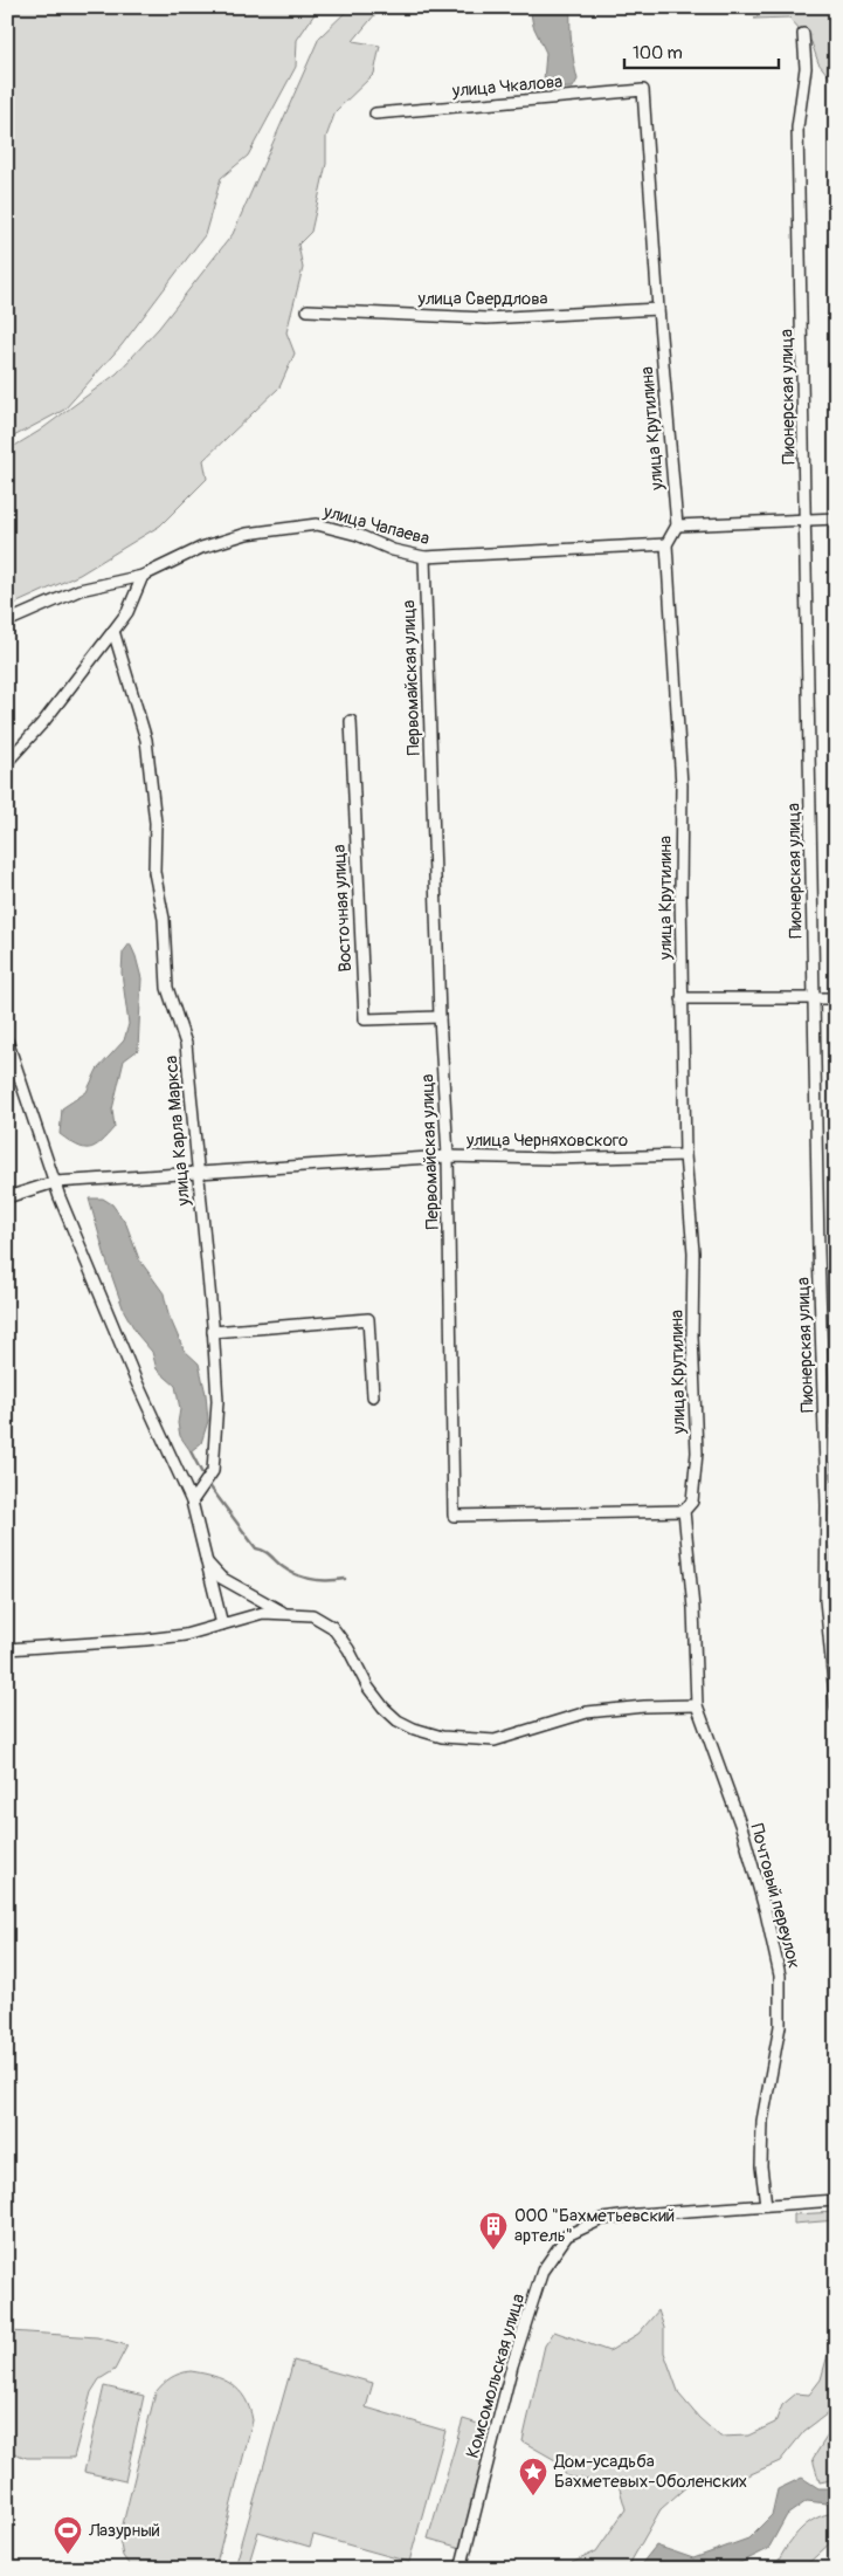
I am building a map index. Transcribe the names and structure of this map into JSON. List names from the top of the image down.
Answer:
{
  "streets": {
    "street": [
      "улица Чкалова",
      "улица Свердлова",
      "Пионерская улица",
      "улица Крутилина",
      "улица Чапаева",
      "Первомайская улица",
      "Восточная улица",
      "улица Карла Маркса",
      "улица Черняховского",
      "Почтовый переулок",
      "Комсомольская улица"
    ]
  },
  "crossings": [
    ["улица Чкалова", "улица Крутилина"],
    ["улица Свердлова", "улица Крутилина"],
    ["улица Крутилина", "улица Чапаева"],
    ["улица Крутилина", "Первомайская улица"],
    ["улица Крутилина", "улица Черняховского"],
    ["улица Крутилина", "Почтовый переулок"],
    ["улица Чапаева", "Первомайская улица"],
    ["Первомайская улица", "Восточная улица"],
    ["Первомайская улица", "улица Черняховского"],
    ["улица Карла Маркса", "улица Черняховского"],
    ["Почтовый переулок", "Комсомольская улица"]
  ],
  "places": {
    "building": ["ООО \"Бахметьевский артель\""],
    "place": ["Дом-усадьба Бахметевых-Оболенских"],
    "sports": ["Лазурный"]
  },
  "scale_bar": "100 m"
}
